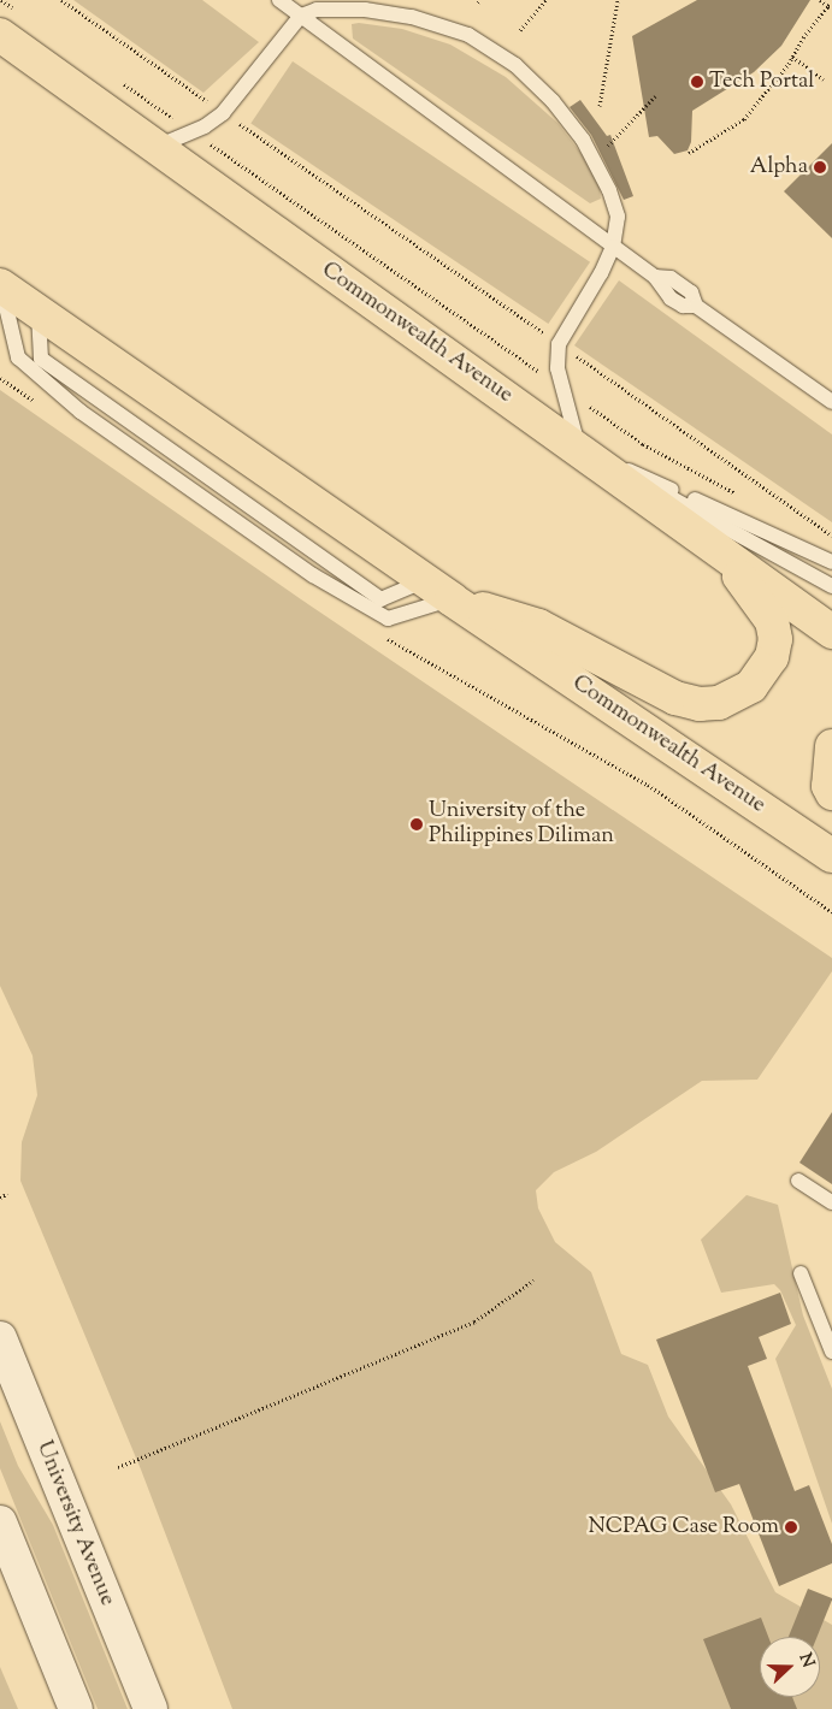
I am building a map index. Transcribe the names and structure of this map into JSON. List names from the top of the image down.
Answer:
{
  "streets": {
    "main road": ["Commonwealth Avenue"],
    "street": ["University Avenue"]
  },
  "places": [
    "Tech Portal",
    "Alpha",
    "University of the Philippines Diliman",
    "NCPAG Case Room"
  ],
  "north": "right"
}
